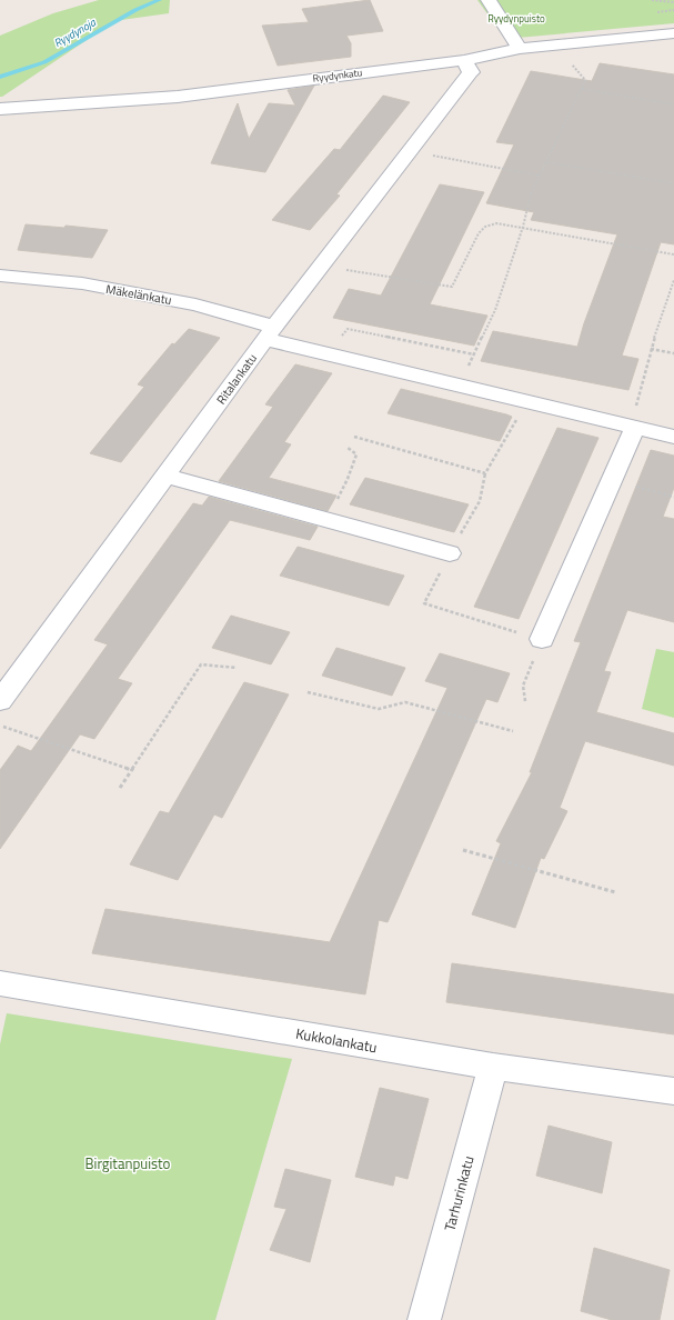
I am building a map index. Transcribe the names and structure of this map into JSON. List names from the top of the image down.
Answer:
{
  "streets": {
    "street": [
      "Ryydynkatu",
      "Mäkelänkatu",
      "Ritalankatu",
      "Kukkolankatu",
      "Tarhurinkatu"
    ]
  },
  "crossings": [
    ["Ryydynkatu", "Ritalankatu"],
    ["Mäkelänkatu", "Ritalankatu"],
    ["Kukkolankatu", "Tarhurinkatu"]
  ],
  "water": ["Ryydynoja"],
  "parks": ["Ryydynpuisto", "Birgitanpuisto"]
}
